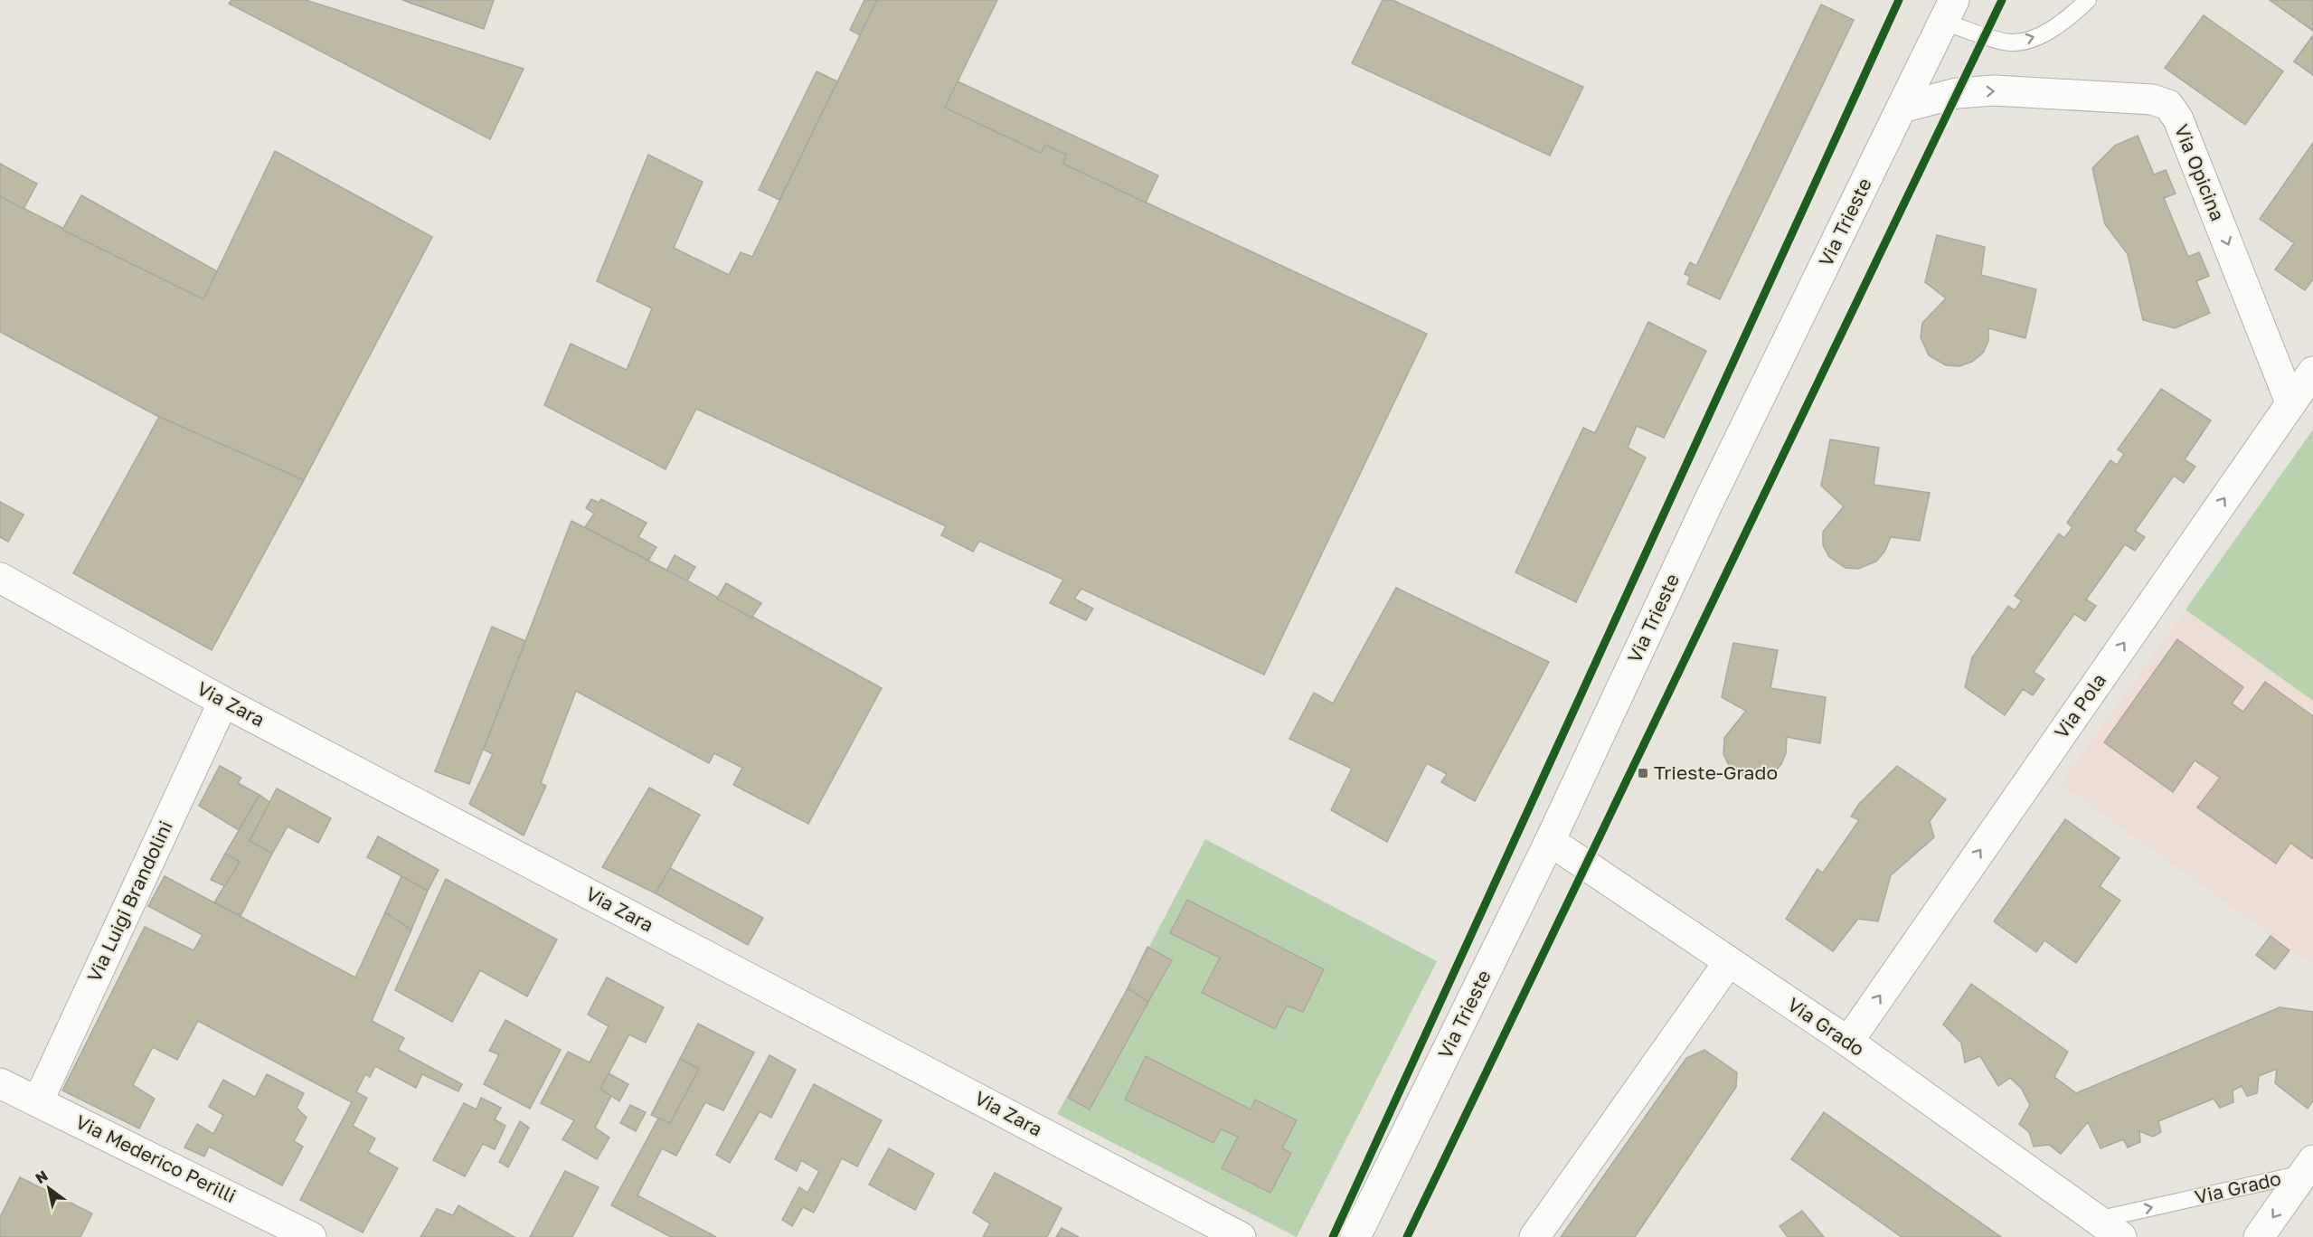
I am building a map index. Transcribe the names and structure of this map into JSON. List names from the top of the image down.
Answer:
{
  "streets": {
    "street": [
      "Via Opicina",
      "Via Trieste",
      "Via Zara",
      "Via Pola",
      "Via Luigi Brandolini",
      "Via Grado",
      "Via Mederico Perilli"
    ]
  },
  "crossings": [
    ["Via Opicina", "Via Trieste"],
    ["Via Opicina", "Via Pola"],
    ["Via Trieste", "Via Grado"],
    ["Via Zara", "Via Luigi Brandolini"],
    ["Via Pola", "Via Grado"],
    ["Via Luigi Brandolini", "Via Mederico Perilli"]
  ],
  "one_way": ["Via Opicina", "Via Pola"],
  "places": {
    "transit": ["Trieste-Grado"]
  },
  "north": "top left"
}
